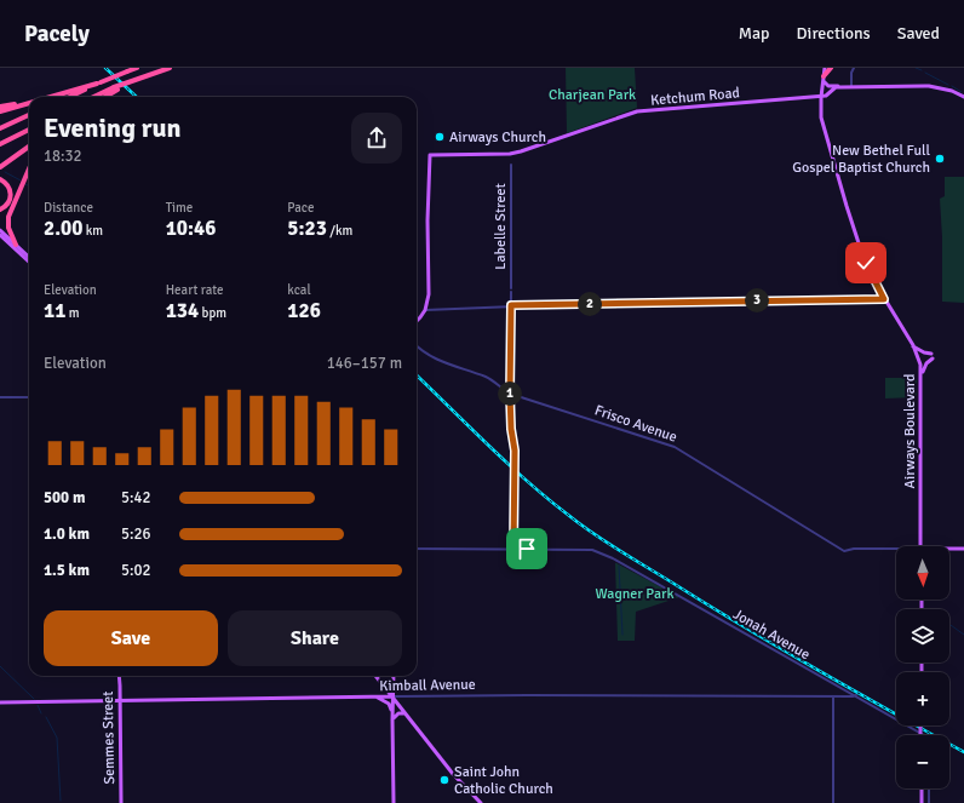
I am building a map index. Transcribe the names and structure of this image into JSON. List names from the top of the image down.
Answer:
{
  "streets": {
    "main road": [
      "Ketchum Road",
      "Airways Boulevard",
      "Kimball Avenue",
      "Semmes Street"
    ],
    "street": ["Labelle Street", "Frisco Avenue", "Jonah Avenue"]
  },
  "crossings": [
    ["Ketchum Road", "Airways Boulevard"],
    ["Labelle Street", "Frisco Avenue"],
    ["Labelle Street", "Jonah Avenue"],
    ["Jonah Avenue", "Kimball Avenue"],
    ["Kimball Avenue", "Semmes Street"]
  ],
  "parks": ["Charjean Park", "Wagner Park"],
  "places": ["Airways Church", "New Bethel Full Gospel Baptist Church", "Saint John Catholic Church"],
  "north": "bottom",
  "page": {
    "header": "Pacely",
    "nav": ["Map", "Directions", "Saved"],
    "heading": ["Evening run", "18:32"],
    "stats": [
      ["Distance", "2.00 km"],
      ["Time", "10:46"],
      ["Pace", "5:23 /km"],
      ["Elevation", "11 m"],
      ["Heart rate", "134 bpm"],
      ["kcal", "126"]
    ],
    "pins": ["3", "2", "1"],
    "chart": ["Elevation", "146–157 m"],
    "list": [
      {
        "name": "500 m",
        "note": "5:42"
      },
      {
        "name": "1.0 km",
        "note": "5:26"
      },
      {
        "name": "1.5 km",
        "note": "5:02"
      }
    ],
    "map_buttons": ["+", "−"],
    "buttons": ["Save", "Share"]
  }
}
